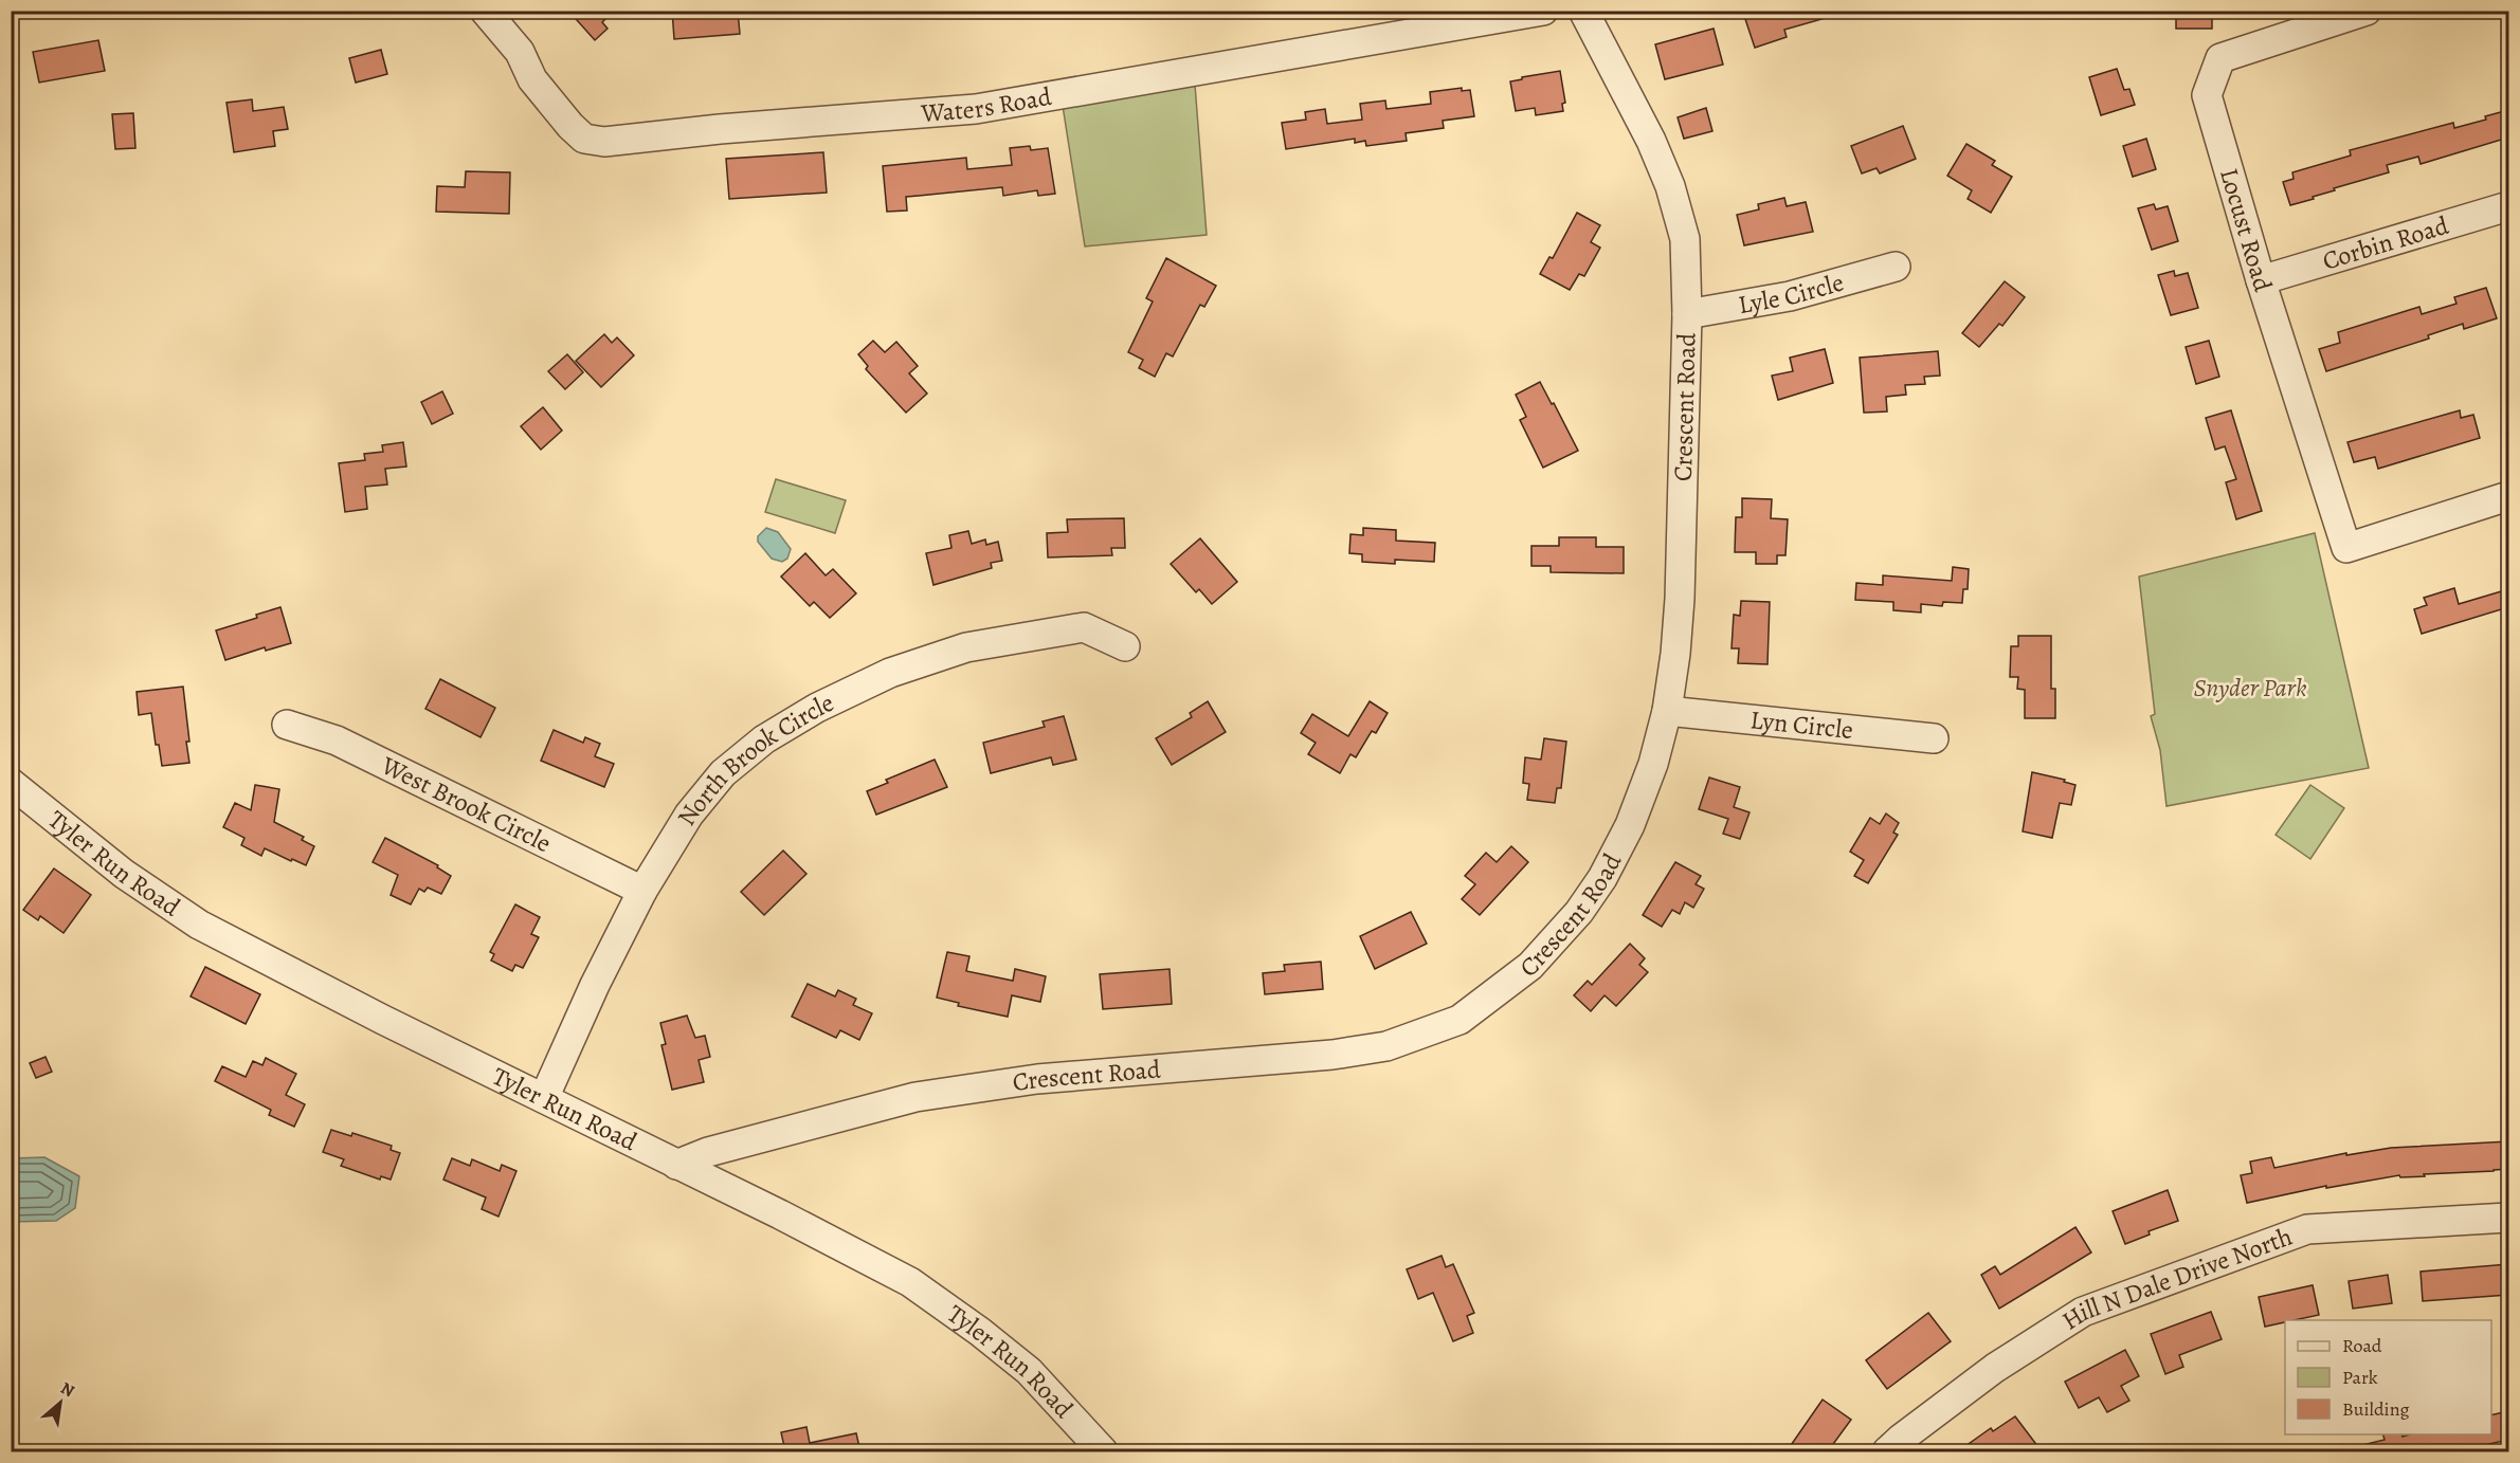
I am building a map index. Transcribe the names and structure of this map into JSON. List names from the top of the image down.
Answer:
{
  "streets": {
    "street": [
      "Waters Road",
      "Locust Road",
      "Corbin Road",
      "Lyle Circle",
      "Crescent Road",
      "Lyn Circle",
      "North Brook Circle",
      "West Brook Circle",
      "Tyler Run Road",
      "Hill N Dale Drive North"
    ]
  },
  "crossings": [
    ["Locust Road", "Corbin Road"],
    ["Lyle Circle", "Crescent Road"],
    ["Crescent Road", "Lyn Circle"],
    ["Crescent Road", "Tyler Run Road"],
    ["North Brook Circle", "West Brook Circle"],
    ["North Brook Circle", "Tyler Run Road"]
  ],
  "parks": ["Snyder Park"],
  "legend": ["Road", "Park", "Building"],
  "north": "top right"
}
